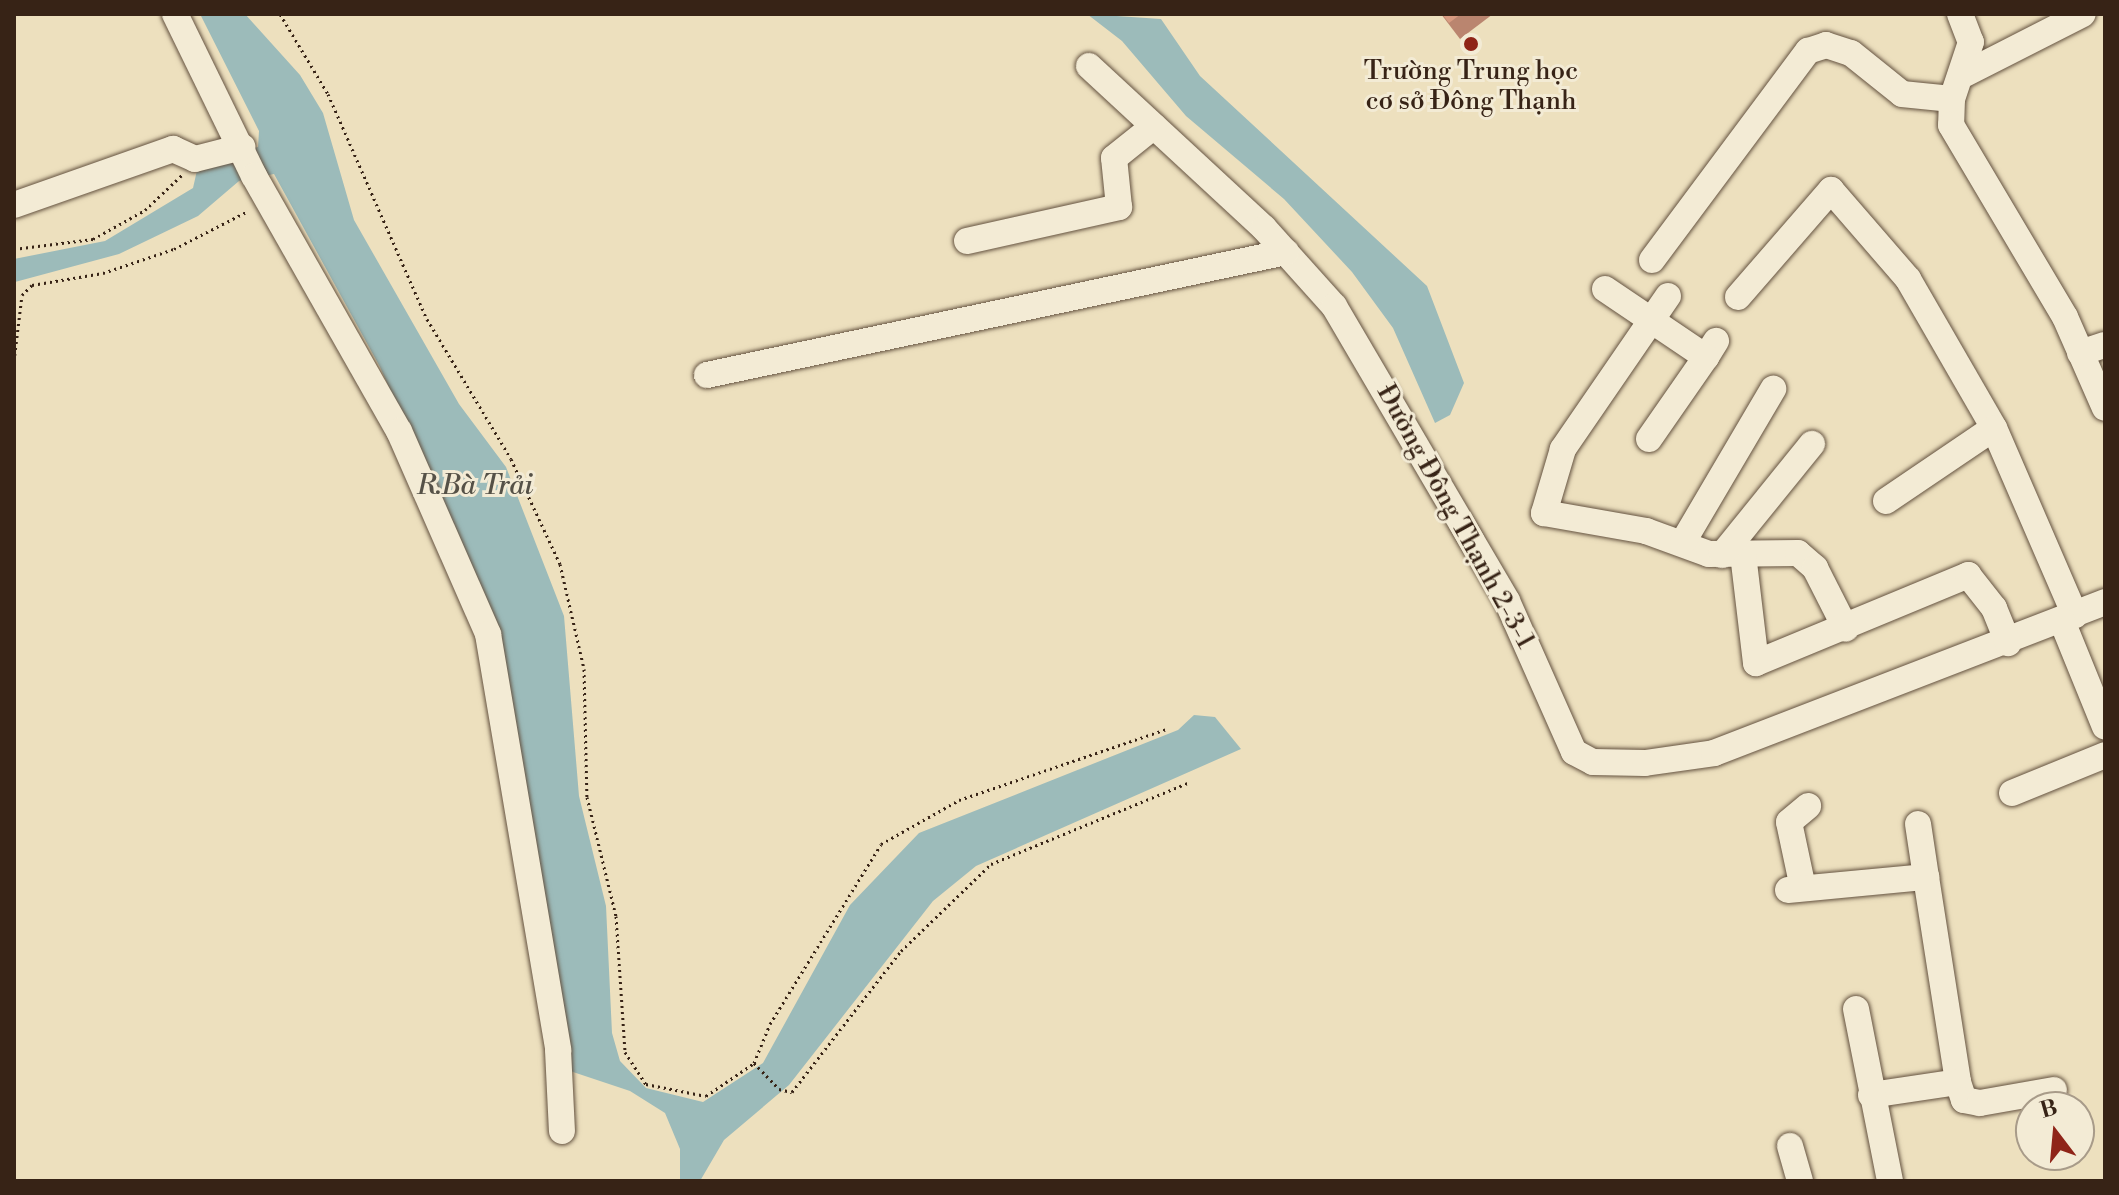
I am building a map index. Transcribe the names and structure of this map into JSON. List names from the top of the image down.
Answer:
{
  "streets": {
    "street": ["Đường Đông Thạnh 2-3-1"]
  },
  "water": ["R.Bà Trải"],
  "places": ["Trường Trung học cơ sở Đông Thạnh"],
  "north": "top"
}
